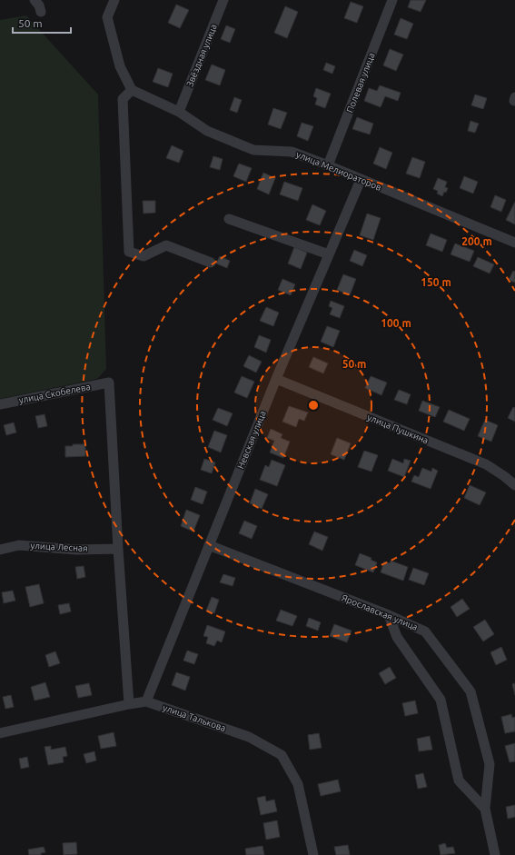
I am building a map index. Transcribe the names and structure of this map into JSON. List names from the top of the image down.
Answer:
{
  "streets": {
    "street": [
      "Звёздная улица",
      "Полевая улица",
      "улица Мелиораторов",
      "улица Скобелева",
      "улица Пушкина",
      "Невская улица",
      "улица Лесная",
      "Ярославская улица",
      "улица Талькова"
    ]
  },
  "crossings": [
    ["Звёздная улица", "улица Мелиораторов"],
    ["Полевая улица", "улица Мелиораторов"],
    ["улица Мелиораторов", "Невская улица"],
    ["улица Скобелева", "улица Лесная"],
    ["улица Пушкина", "Невская улица"],
    ["Невская улица", "Ярославская улица"],
    ["Невская улица", "улица Талькова"]
  ],
  "scale_bar": "50 m",
  "rings": [
    "200 m",
    "150 m",
    "100 m",
    "50 m"
  ]
}
